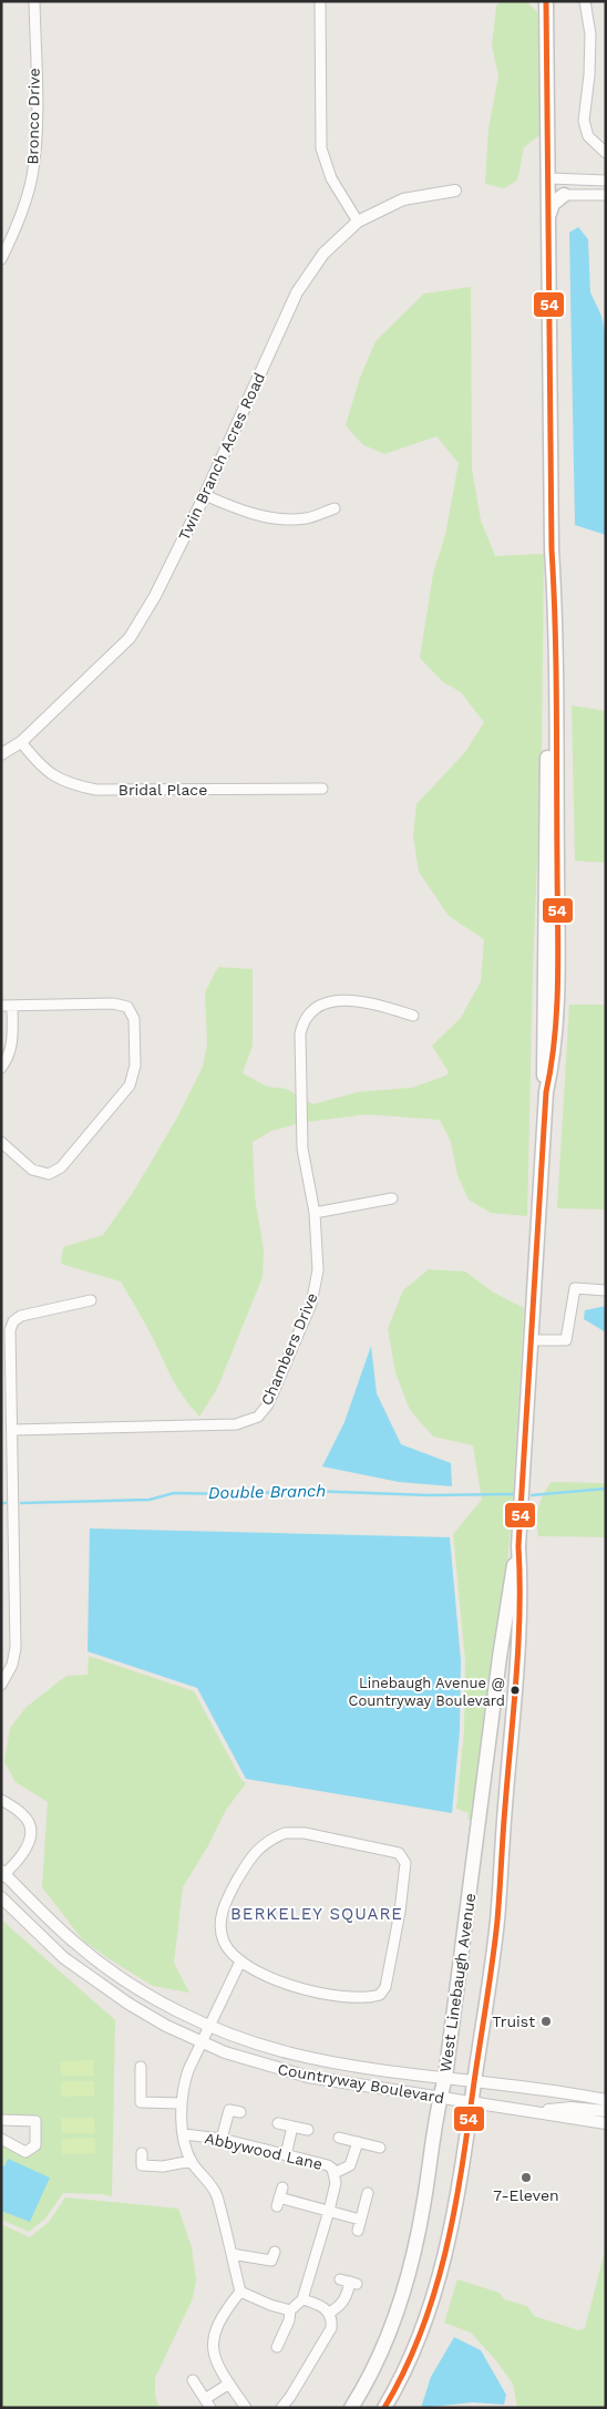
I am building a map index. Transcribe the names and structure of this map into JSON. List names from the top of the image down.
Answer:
{
  "streets": {
    "main road": ["West Linebaugh Avenue"],
    "street": [
      "Bronco Drive",
      "Twin Branch Acres Road",
      "Bridal Place",
      "Chambers Drive",
      "Countryway Boulevard",
      "Abbywood Lane"
    ]
  },
  "crossings": [
    ["Twin Branch Acres Road", "Bridal Place"],
    ["West Linebaugh Avenue", "Countryway Boulevard"],
    ["Countryway Boulevard", "Abbywood Lane"]
  ],
  "districts": ["BERKELEY SQUARE"],
  "water": ["Double Branch"],
  "places": ["Linebaugh Avenue @ Countryway Boulevard", "Truist", "7-Eleven"],
  "lines": ["transit line 54"]
}
